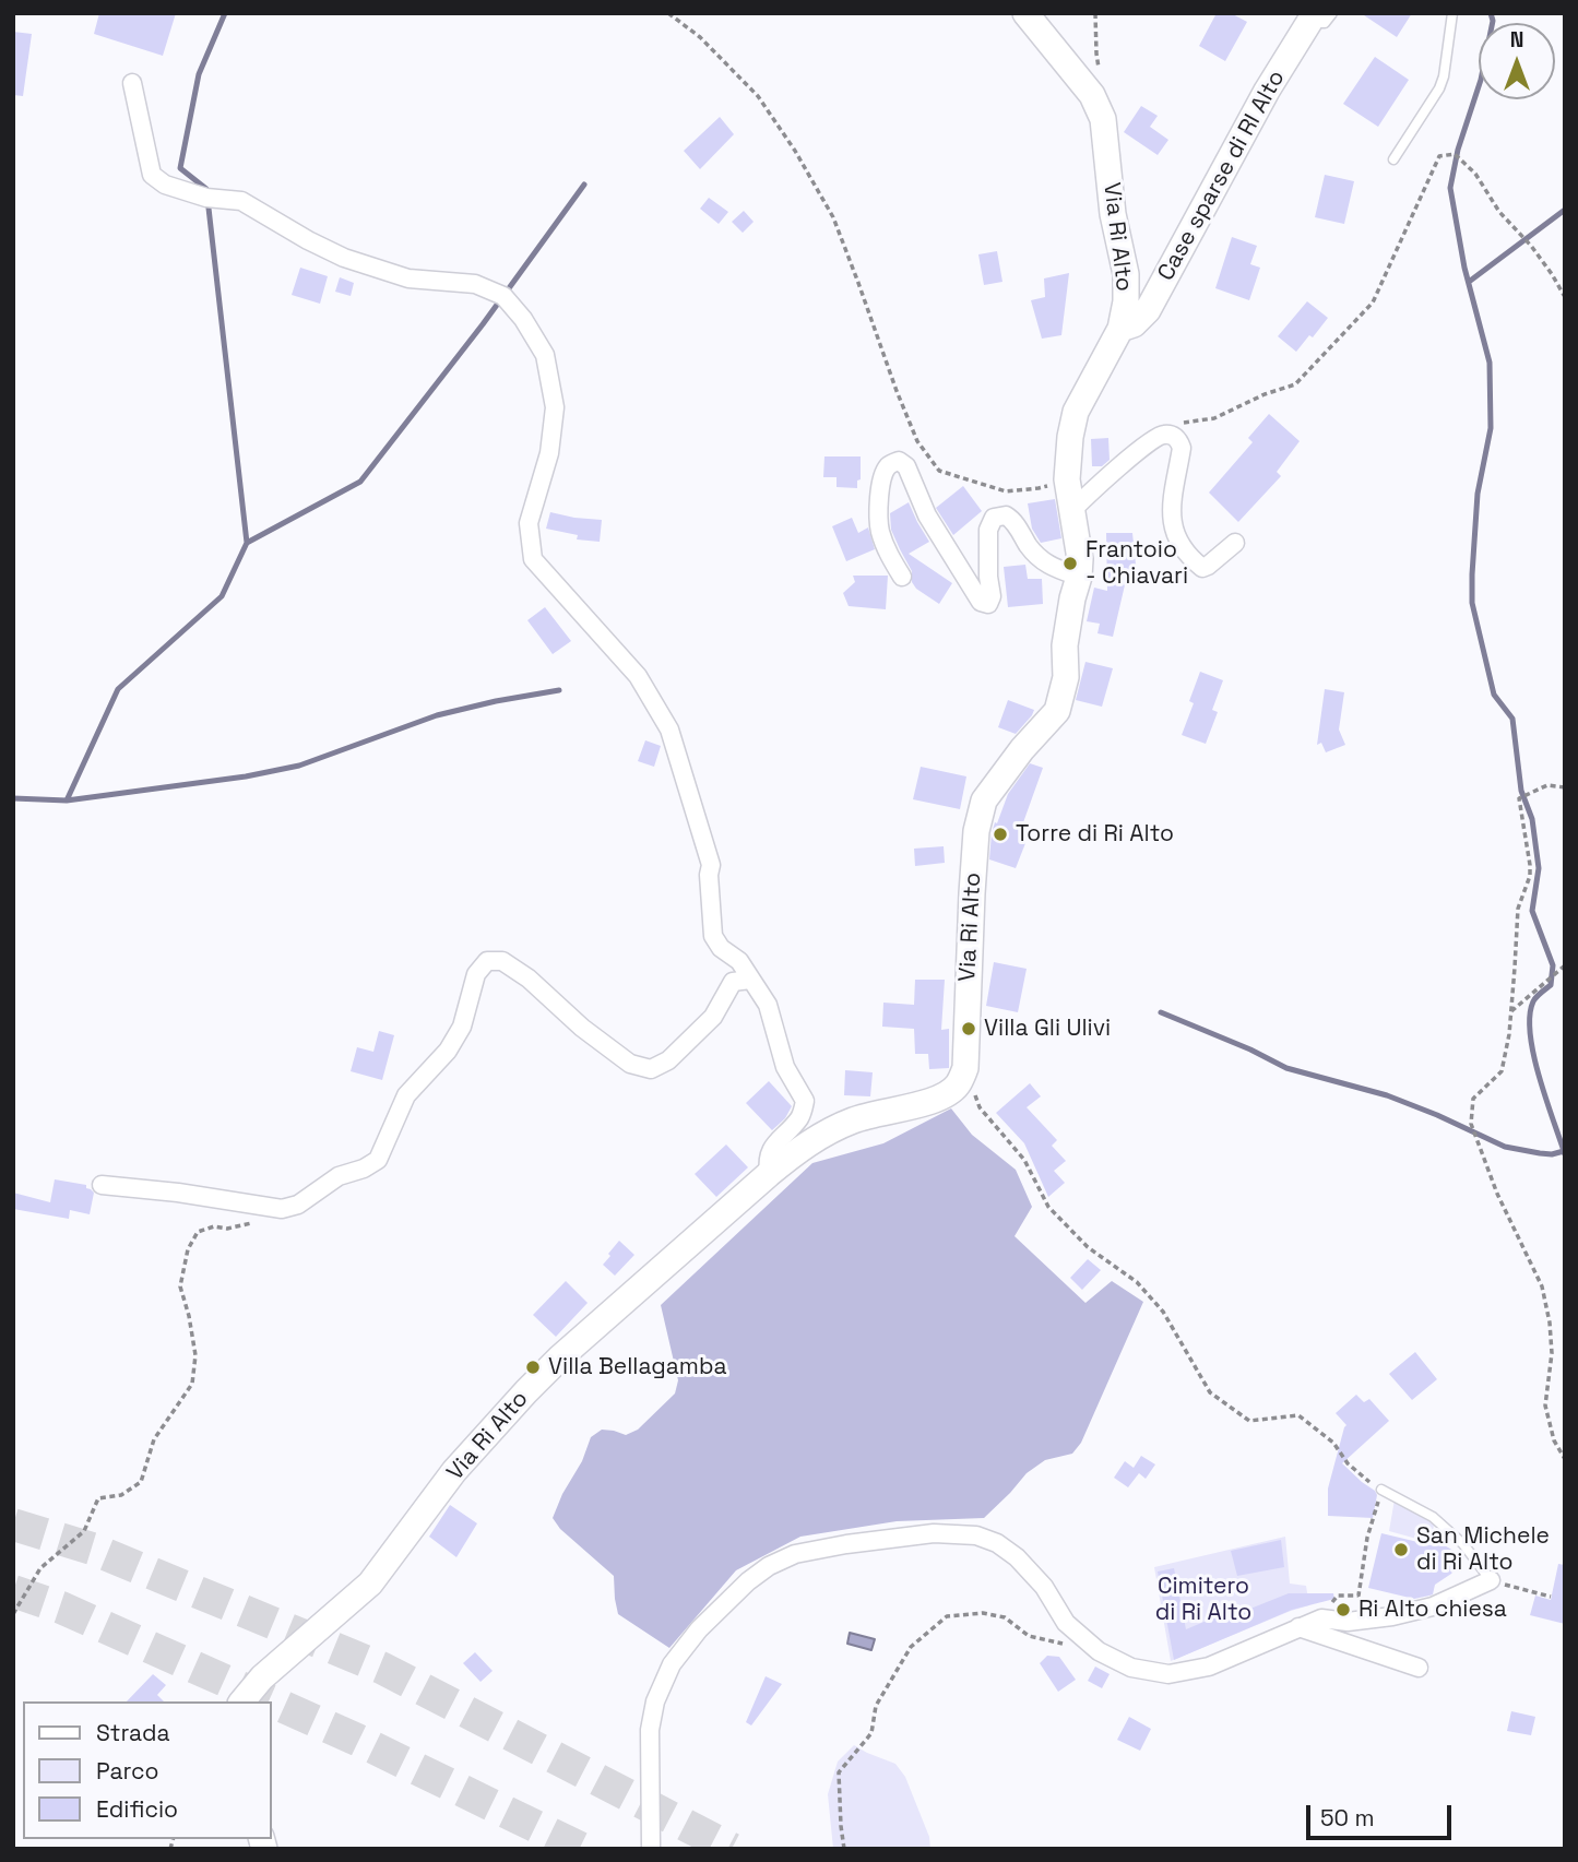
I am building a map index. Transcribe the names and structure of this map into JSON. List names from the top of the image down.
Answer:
{
  "streets": {
    "street": ["Case sparse di RI Alto", "Via Ri Alto"]
  },
  "crossings": [
    ["Case sparse di RI Alto", "Via Ri Alto"]
  ],
  "parks": ["Cimitero di Ri Alto"],
  "places": [
    "Frantoio - Chiavari",
    "Torre di Ri Alto",
    "Villa Gli Ulivi",
    "Villa Bellagamba",
    "San Michele di Ri Alto",
    "Ri Alto chiesa"
  ],
  "legend": ["Strada", "Parco", "Edificio"],
  "scale_bar": "50 m",
  "north": "top"
}
